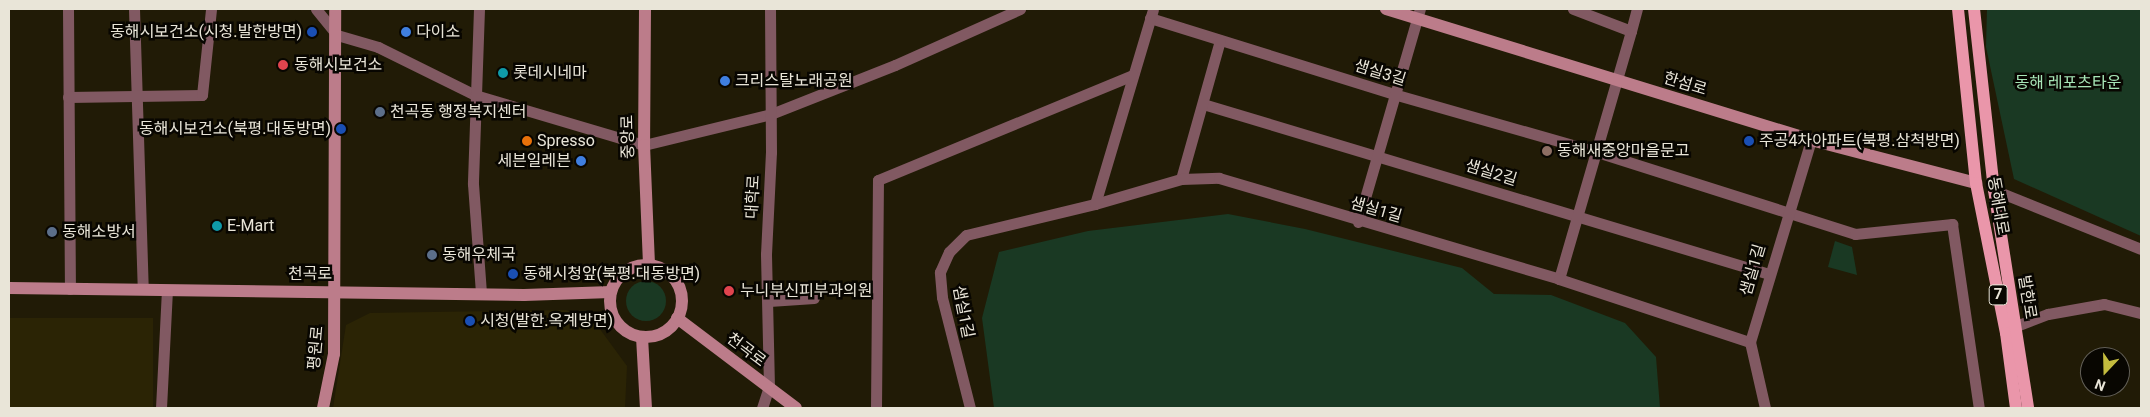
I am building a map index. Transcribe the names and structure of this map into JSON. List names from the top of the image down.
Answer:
{
  "streets": {
    "main road": ["동해대로", "7", "발한로"],
    "street": [
      "샘실3길",
      "한섬로",
      "중앙로",
      "샘실2길",
      "대학로",
      "샘실1길",
      "천곡로",
      "평원로"
    ]
  },
  "crossings": [
    ["샘실3길", "샘실1길"],
    ["한섬로", "동해대로"],
    ["한섬로", "샘실1길"],
    ["중앙로", "천곡로"],
    ["샘실2길", "샘실1길"],
    ["대학로", "천곡로"],
    ["동해대로", "발한로"],
    ["천곡로", "평원로"]
  ],
  "parks": ["동해 레포츠타운"],
  "places": [
    "동해시보건소(시청.발한방면)",
    "다이소",
    "동해시보건소",
    "롯데시네마",
    "크리스탈노래공원",
    "천곡동 행정복지센터",
    "동해시보건소(북평.대동방면)",
    "Spresso",
    "주공4차아파트(북평.삼척방면)",
    "동해새중앙마을문고",
    "세븐일레븐",
    "E-Mart",
    "동해소방서",
    "동해우체국",
    "동해시청앞(북평.대동방면)",
    "누니부신피부과의원",
    "시청(발한.옥계방면)"
  ],
  "north": "bottom"
}
